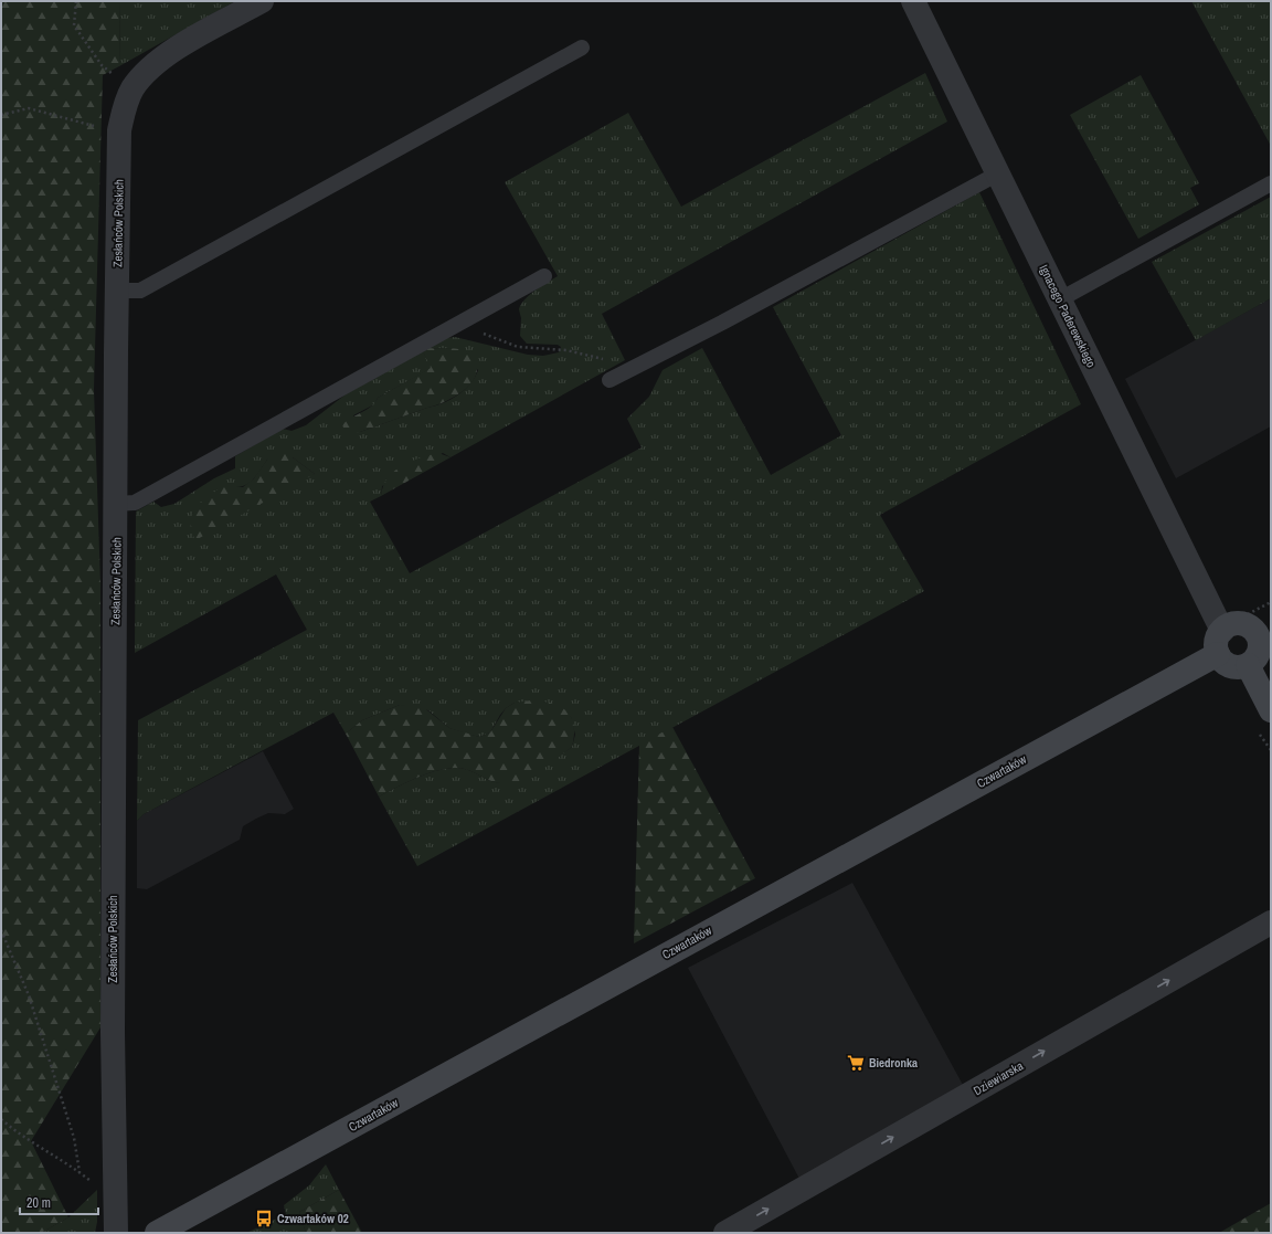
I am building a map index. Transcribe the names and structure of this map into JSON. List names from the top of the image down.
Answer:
{
  "streets": {
    "street": [
      "Zesłańców Polskich",
      "Ignacego Paderewskiego",
      "Czwartaków",
      "Dziewiarska"
    ]
  },
  "crossings": [
    ["Ignacego Paderewskiego", "Czwartaków"]
  ],
  "one_way": ["Dziewiarska"],
  "places": {
    "supermarket": ["Biedronka"],
    "bus stop": ["Czwartaków 02"]
  },
  "scale_bar": "20 m"
}
